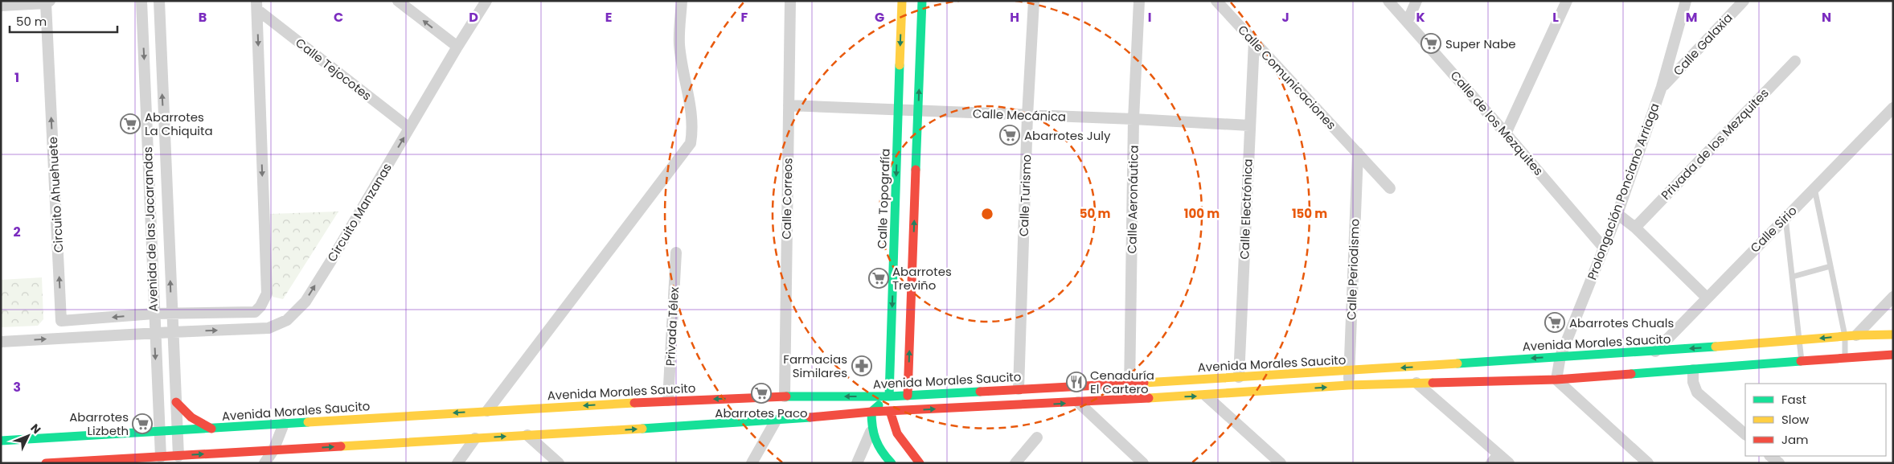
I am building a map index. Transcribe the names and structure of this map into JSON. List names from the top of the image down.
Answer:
{
  "streets": {
    "main road": ["Calle Topografía", "Avenida Morales Saucito"],
    "street": [
      "Calle Galaxia",
      "Calle Tejocotes",
      "Calle Comunicaciones",
      "Calle Mecánica",
      "Calle de los Mezquites",
      "Privada de los Mezquites",
      "Prolongación Ponciano Arriaga",
      "Circuito Ahuehuete",
      "Calle Turismo",
      "Calle Correos",
      "Calle Aeronáutica",
      "Calle Electrónica",
      "Circuito Manzanas",
      "Avenida de las Jacarandas",
      "Calle Sirio",
      "Calle Periodismo",
      "Privada Télex"
    ]
  },
  "crossings": [
    ["Calle Galaxia", "Prolongación Ponciano Arriaga"],
    ["Calle Tejocotes", "Circuito Manzanas"],
    ["Calle Comunicaciones", "Calle Electrónica"],
    ["Calle Comunicaciones", "Calle Periodismo"],
    ["Calle Mecánica", "Calle Turismo"],
    ["Calle Mecánica", "Calle Correos"],
    ["Calle Mecánica", "Calle Topografía"],
    ["Calle Mecánica", "Calle Aeronáutica"],
    ["Calle Mecánica", "Calle Electrónica"],
    ["Calle de los Mezquites", "Prolongación Ponciano Arriaga"],
    ["Prolongación Ponciano Arriaga", "Avenida Morales Saucito"],
    ["Circuito Ahuehuete", "Avenida de las Jacarandas"],
    ["Calle Turismo", "Avenida Morales Saucito"],
    ["Calle Correos", "Avenida Morales Saucito"],
    ["Calle Topografía", "Avenida Morales Saucito"],
    ["Calle Aeronáutica", "Avenida Morales Saucito"],
    ["Calle Electrónica", "Avenida Morales Saucito"],
    ["Circuito Manzanas", "Avenida de las Jacarandas"],
    ["Avenida de las Jacarandas", "Avenida Morales Saucito"],
    ["Calle Sirio", "Avenida Morales Saucito"],
    ["Calle Periodismo", "Avenida Morales Saucito"],
    ["Privada Télex", "Avenida Morales Saucito"]
  ],
  "one_way": ["Circuito Manzanas"],
  "places": {
    "supermarket": [
      "Super Nabe",
      "Abarrotes La Chiquita",
      "Abarrotes July",
      "Abarrotes Treviño",
      "Abarrotes Chuals",
      "Abarrotes Paco",
      "Abarrotes Lizbeth"
    ],
    "pharmacy": ["Farmacias Similares"],
    "restaurant": ["Cenaduría El Cartero"]
  },
  "legend": ["Fast", "Slow", "Jam"],
  "scale_bar": "50 m",
  "north": "top right",
  "grid": {
    "columns": [
      "B",
      "C",
      "D",
      "E",
      "F",
      "G",
      "H",
      "I",
      "J",
      "K",
      "L",
      "M",
      "N"
    ],
    "rows": ["1", "2", "3"]
  },
  "rings": ["50 m", "100 m", "150 m"]
}
